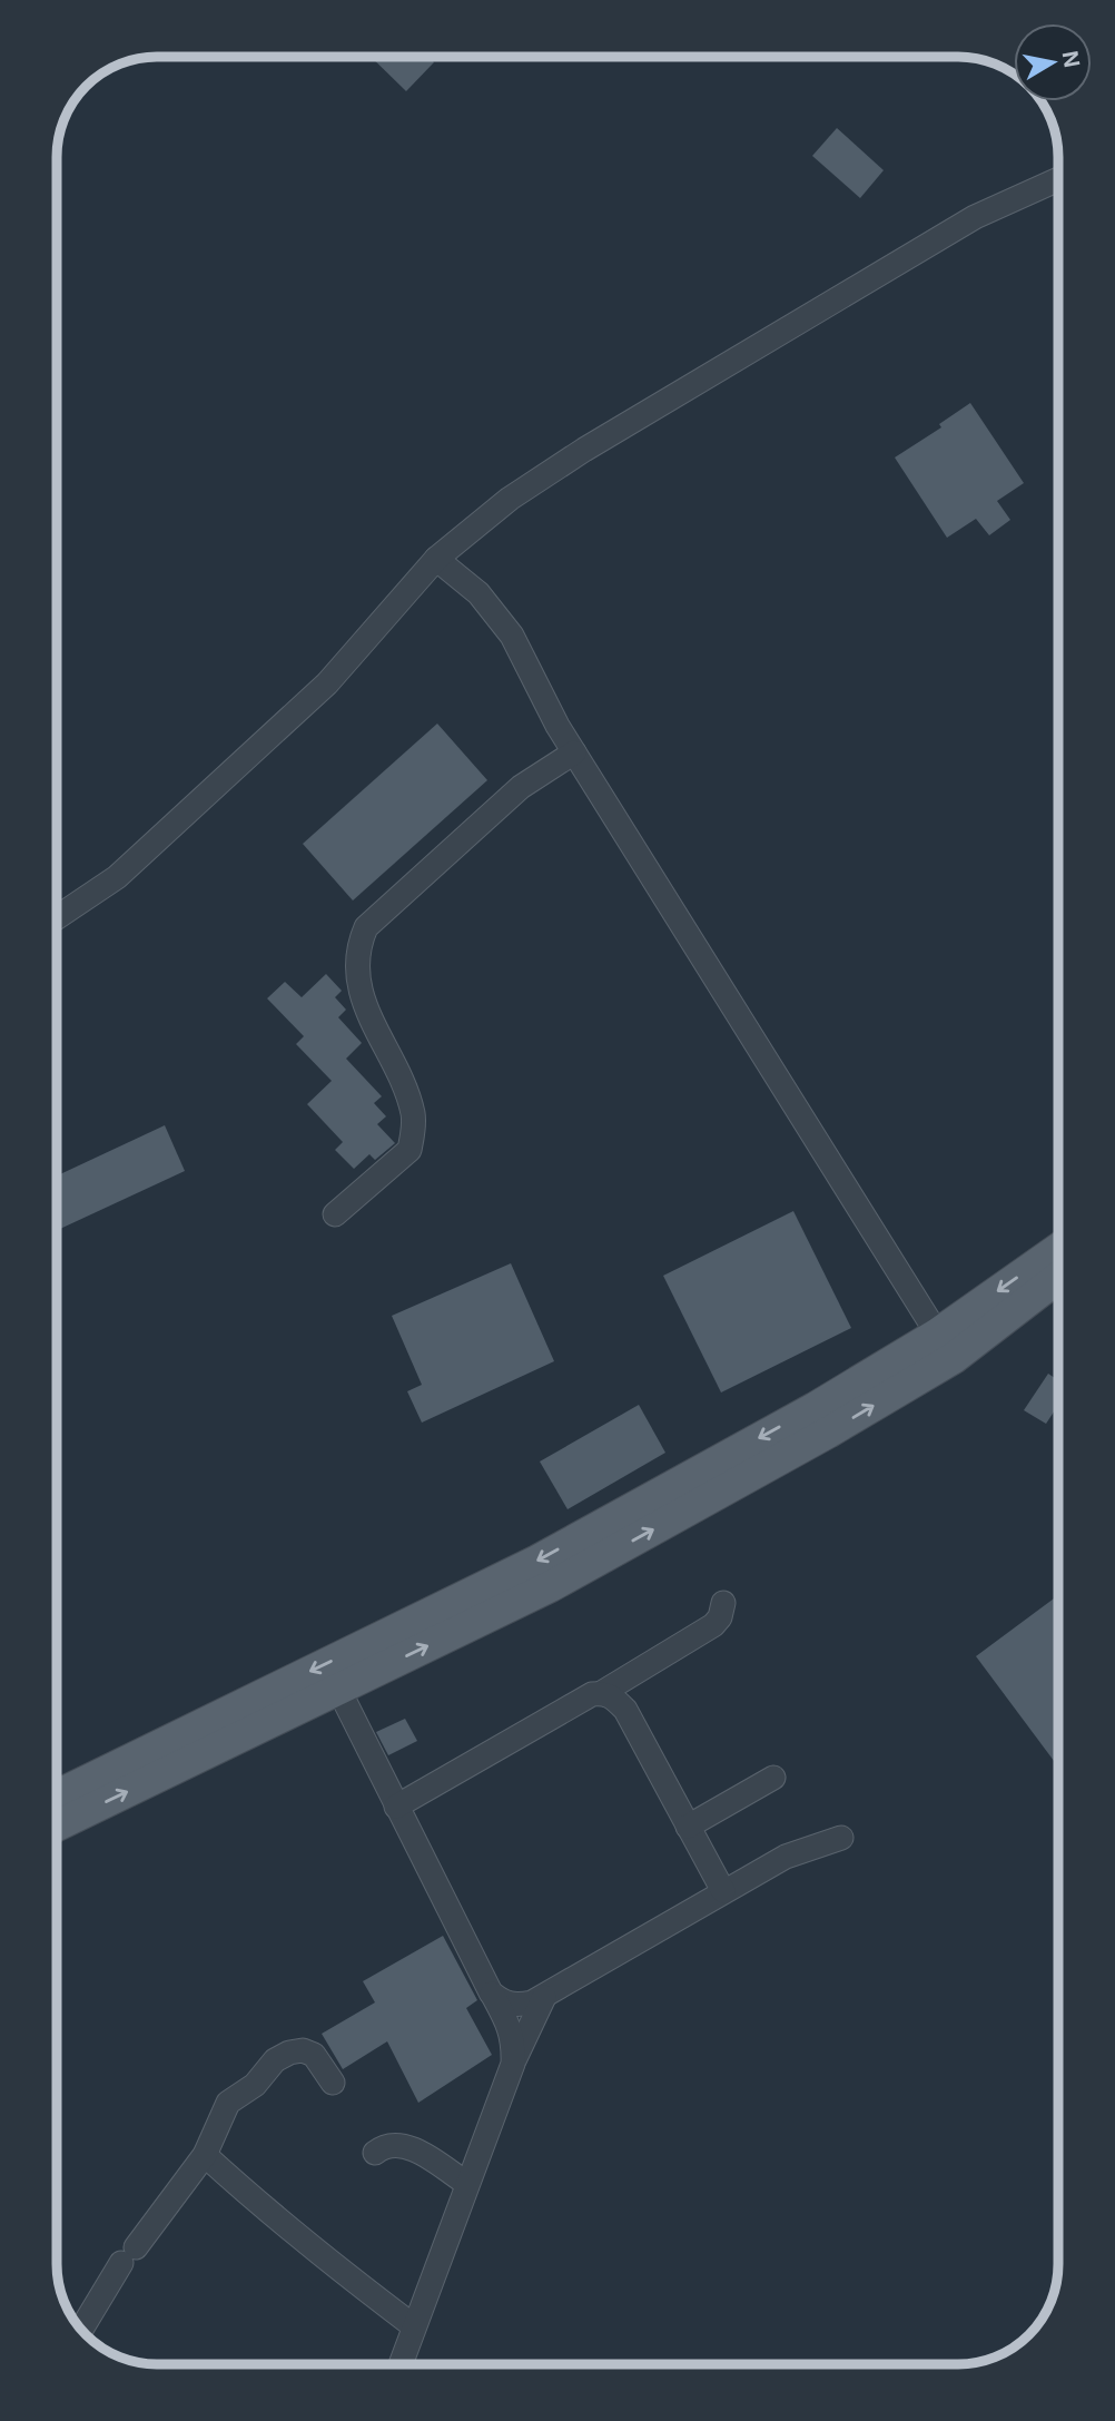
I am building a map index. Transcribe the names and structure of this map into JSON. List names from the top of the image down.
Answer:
{
  "north": "right"
}
